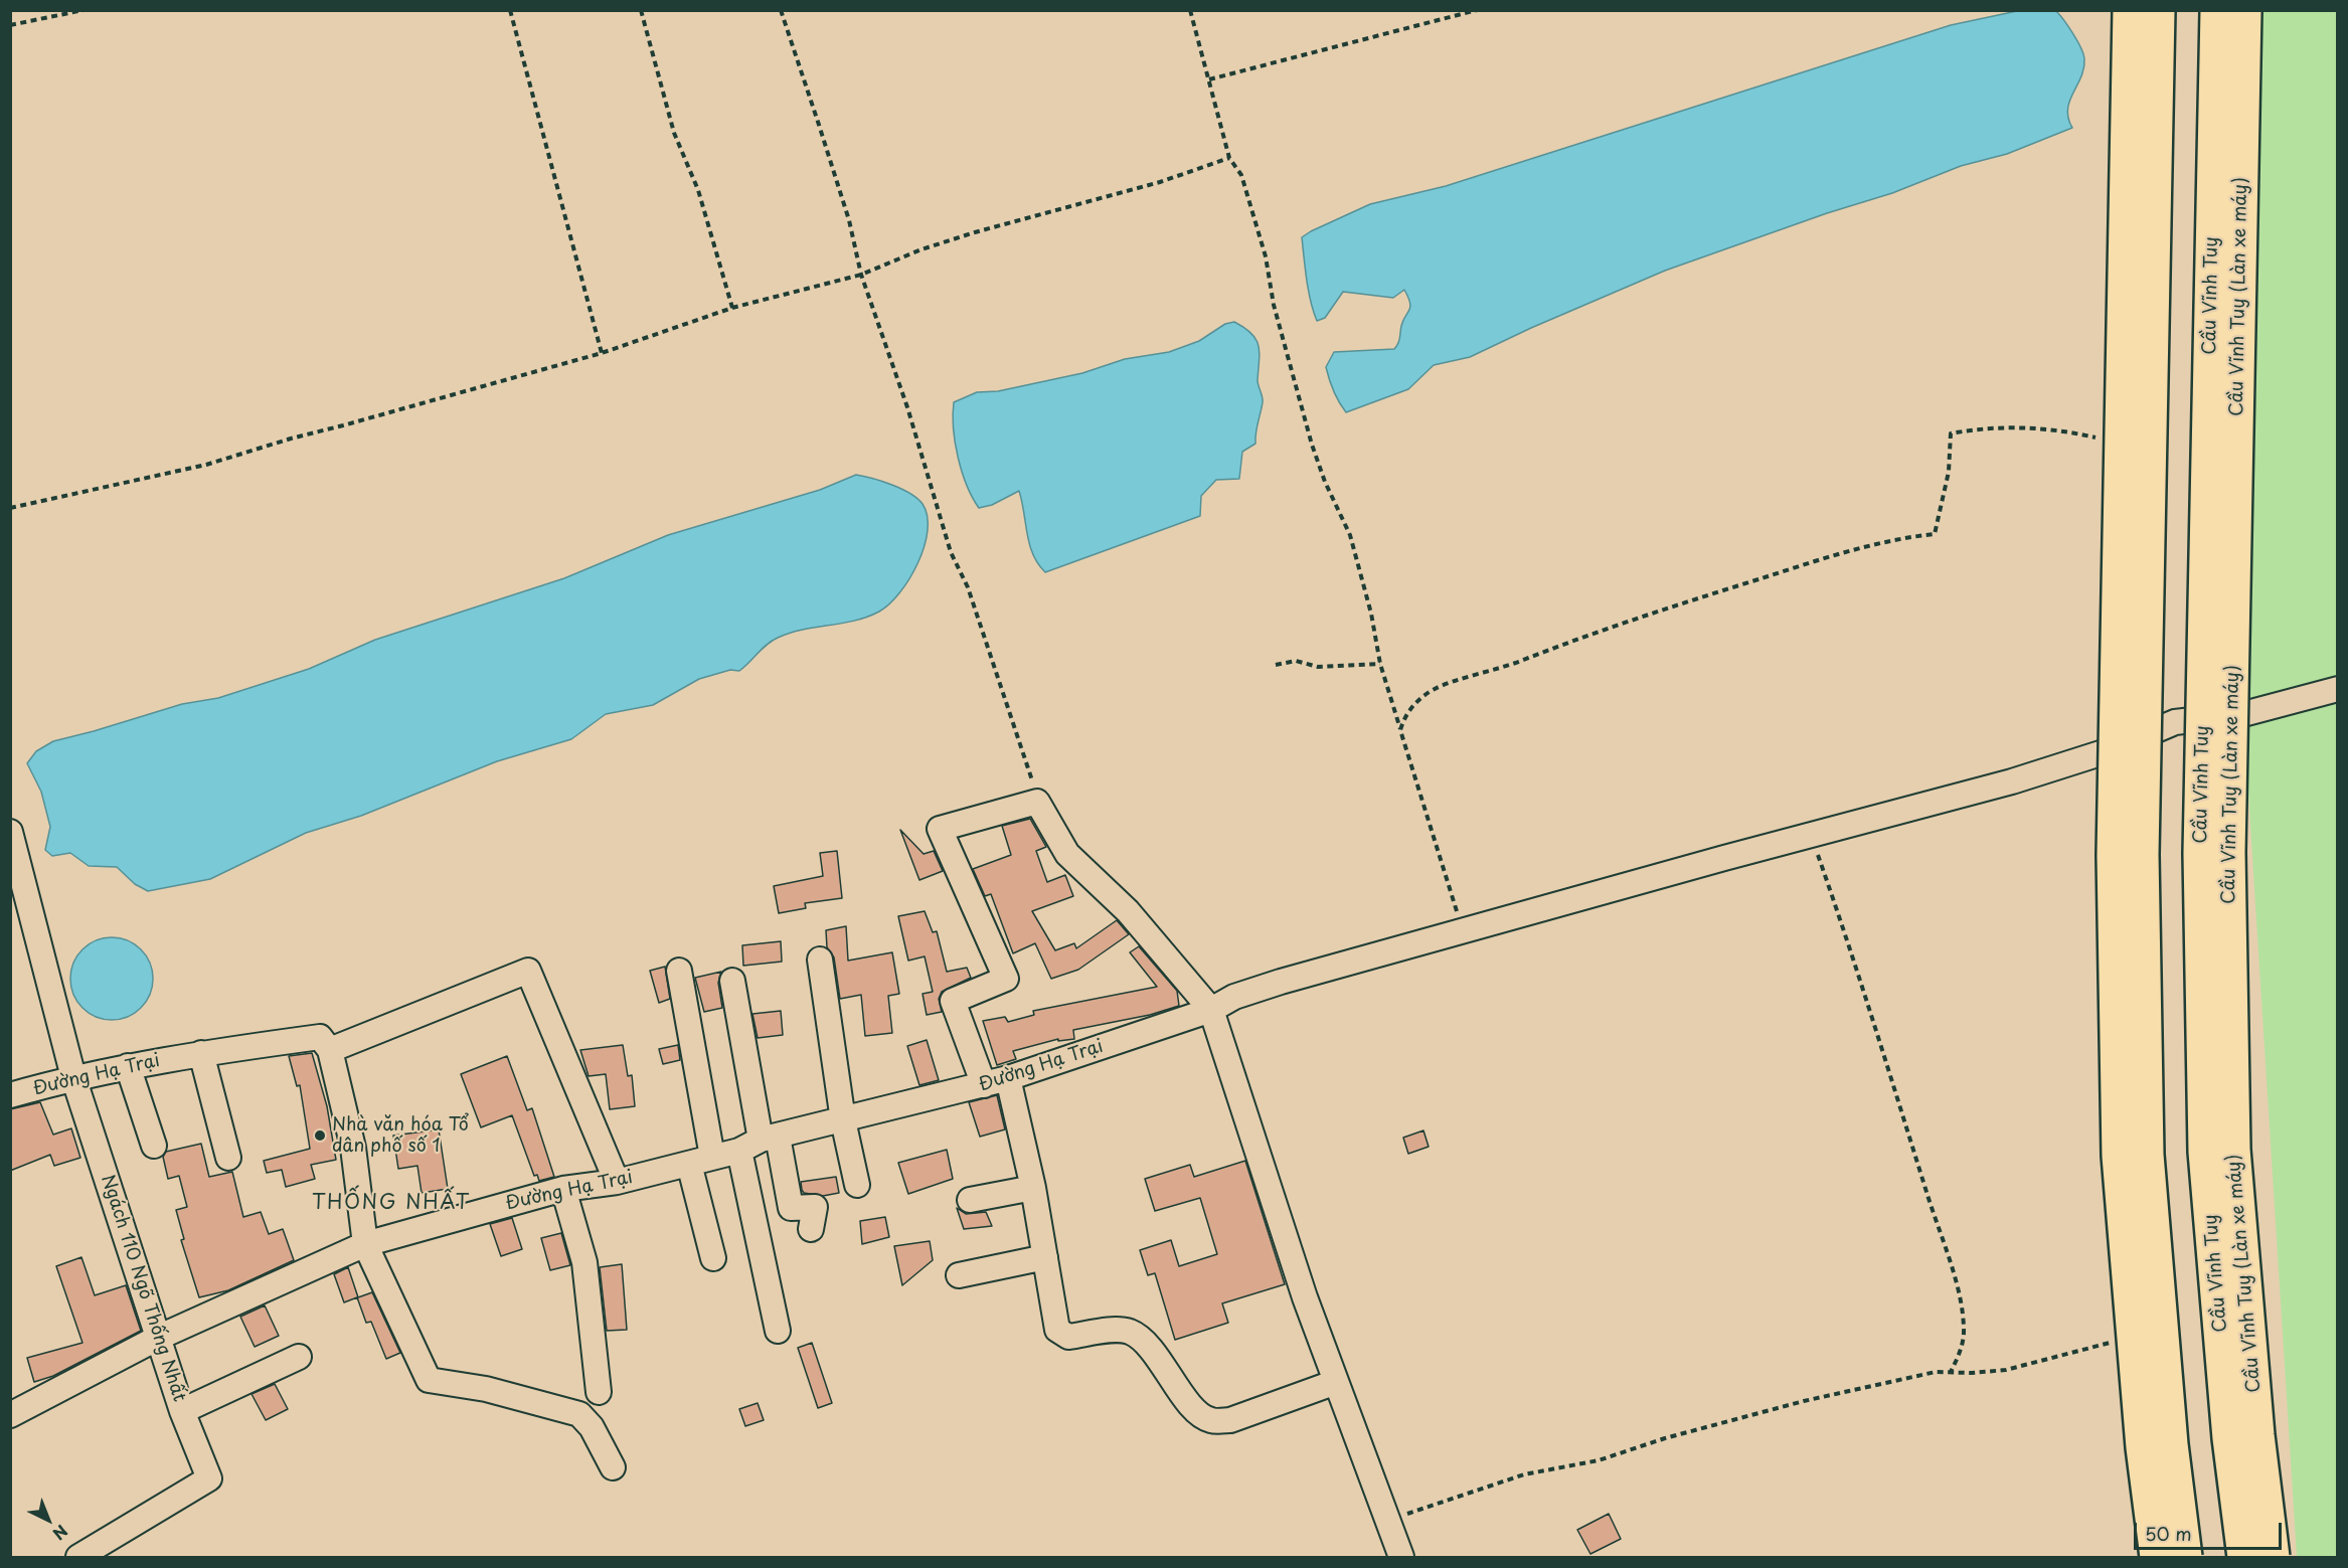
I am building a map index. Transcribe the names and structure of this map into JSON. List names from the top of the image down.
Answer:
{
  "streets": {
    "highway": ["Cầu Vĩnh Tuy", "Cầu Vĩnh Tuy (Làn xe máy)"],
    "street": ["Đường Hạ Trại", "Ngách 110 Ngõ Thống Nhất"]
  },
  "crossings": [
    ["Đường Hạ Trại", "Ngách 110 Ngõ Thống Nhất"]
  ],
  "districts": ["THỐNG NHẤT"],
  "places": ["Nhà văn hóa Tổ dân phố số 1"],
  "scale_bar": "50 m",
  "north": "bottom right"
}
